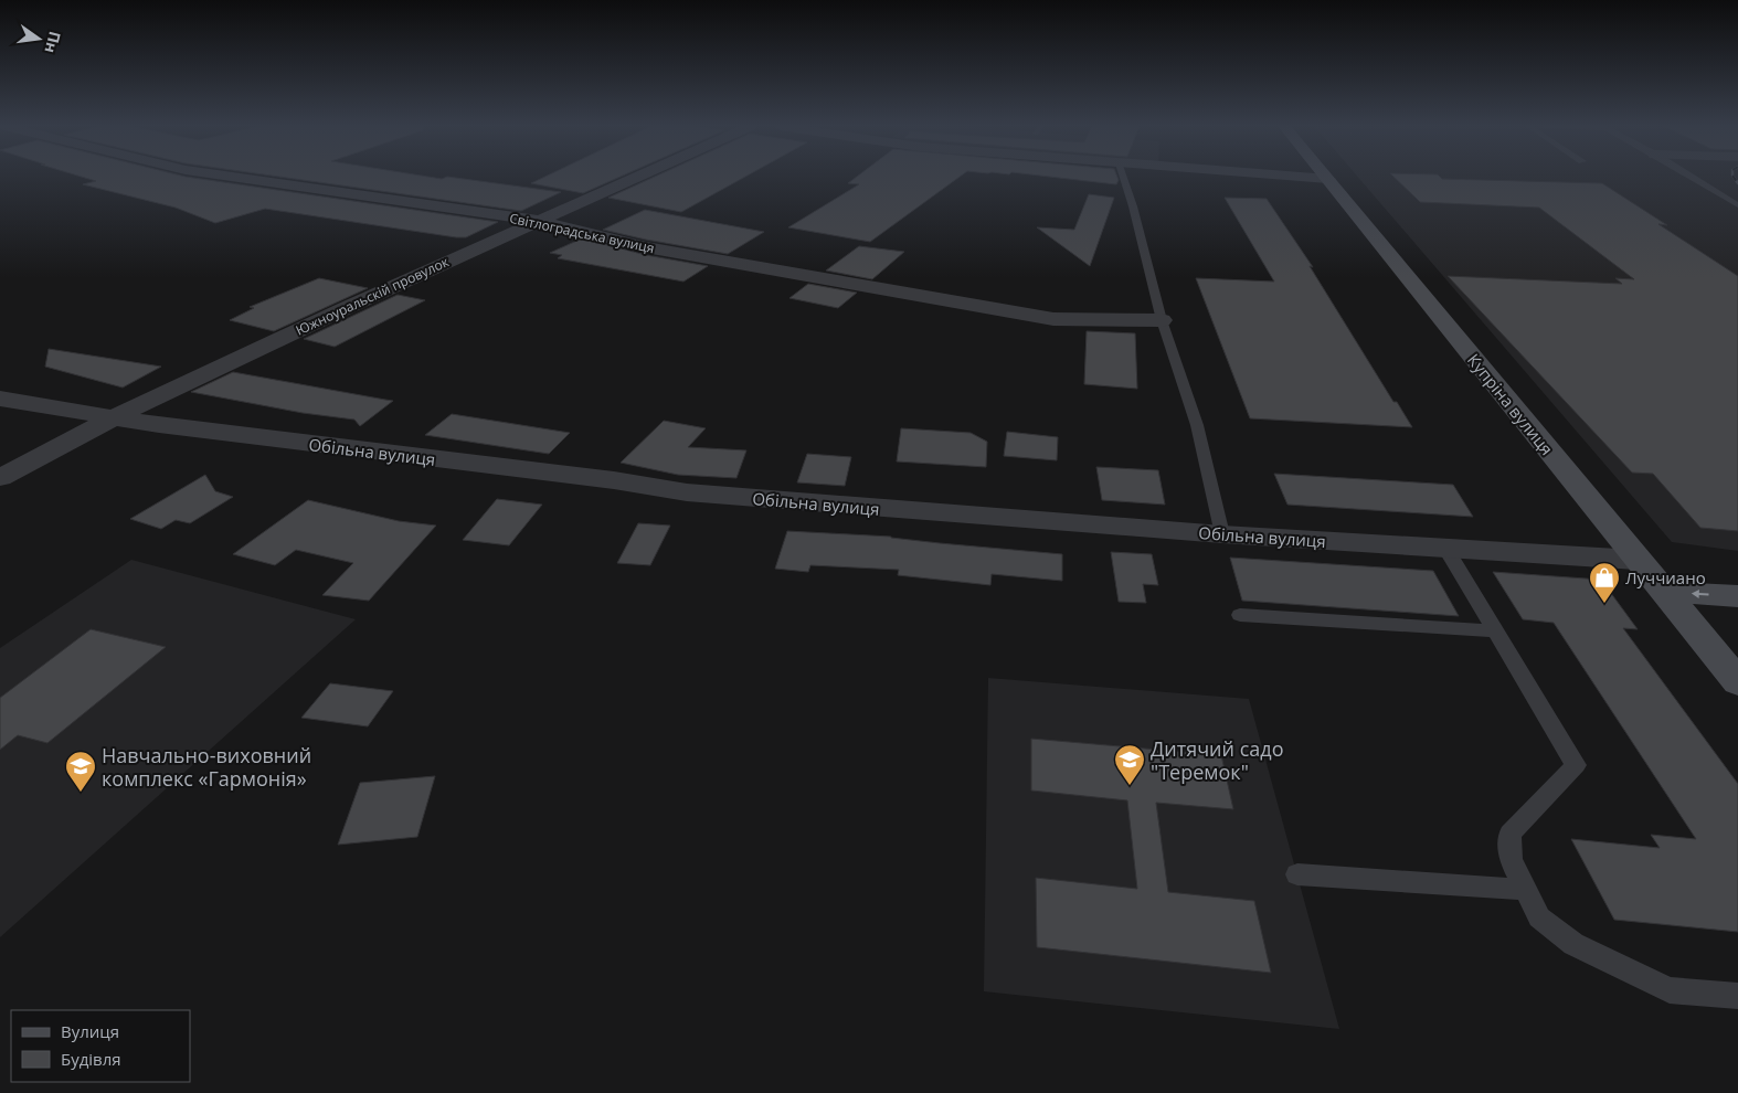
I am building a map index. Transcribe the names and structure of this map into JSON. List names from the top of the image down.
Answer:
{
  "streets": {
    "main road": ["Купріна вулиця"],
    "street": ["Світлоградська вулиця", "Южноуральскій провулок", "Обільна вулиця"]
  },
  "crossings": [
    ["Світлоградська вулиця", "Южноуральскій провулок"],
    ["Южноуральскій провулок", "Обільна вулиця"],
    ["Купріна вулиця", "Обільна вулиця"]
  ],
  "places": {
    "shop": ["Луччиано"],
    "school or university": ["Дитячий садо \"Теремок\"", "Навчально-виховний комплекс «Гармонія»"]
  },
  "legend": ["Вулиця", "Будівля"],
  "north": "right"
}
